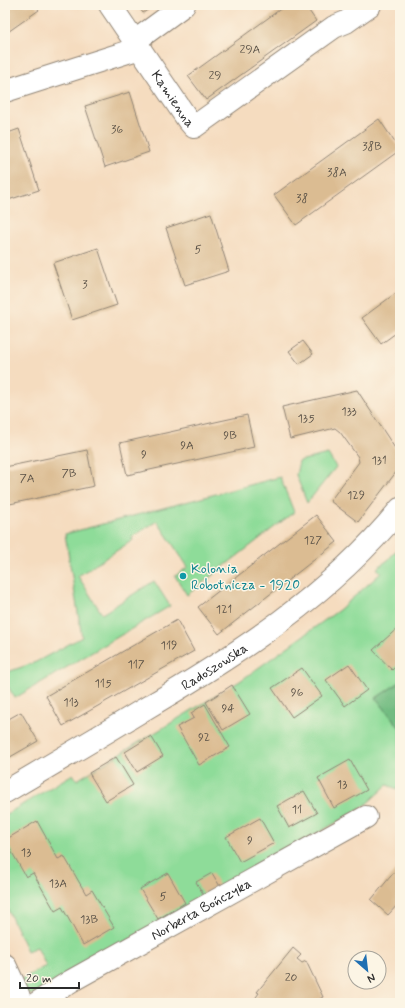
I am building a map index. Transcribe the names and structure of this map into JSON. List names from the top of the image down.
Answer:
{
  "streets": {
    "street": ["Kamienna", "Radoszowska", "Norberta Bończyka"]
  },
  "places": ["Kolonia Robotnicza - 1920"],
  "house_numbers": [
    "29A",
    "29",
    "36",
    "38B",
    "38A",
    "38",
    "5",
    "3",
    "133",
    "135",
    "9B",
    "9A",
    "9",
    "131",
    "7B",
    "7A",
    "129",
    "127",
    "121",
    "119",
    "117",
    "115",
    "96",
    "113",
    "94",
    "92",
    "13",
    "11",
    "9",
    "13",
    "13A",
    "5",
    "13B",
    "20"
  ],
  "scale_bar": "20 m",
  "north": "bottom right"
}
